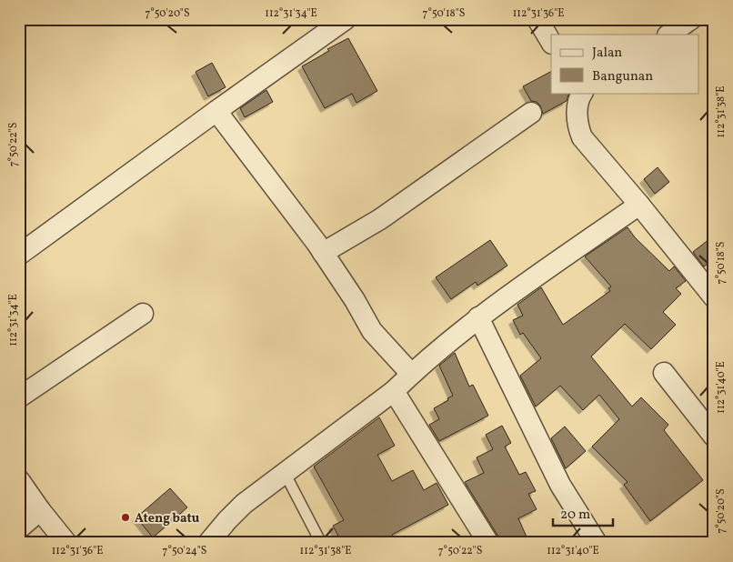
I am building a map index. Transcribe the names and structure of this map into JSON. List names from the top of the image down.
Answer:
{
  "places": ["Ateng batu"],
  "legend": ["Jalan", "Bangunan"],
  "scale_bar": "20 m",
  "coordinates": [
    "7°50'20\"S",
    "112°31'34\"E",
    "7°50'18\"S",
    "112°31'36\"E",
    "112°31'38\"E",
    "7°50'22\"S",
    "112°31'40\"E",
    "7°50'24\"S"
  ]
}
